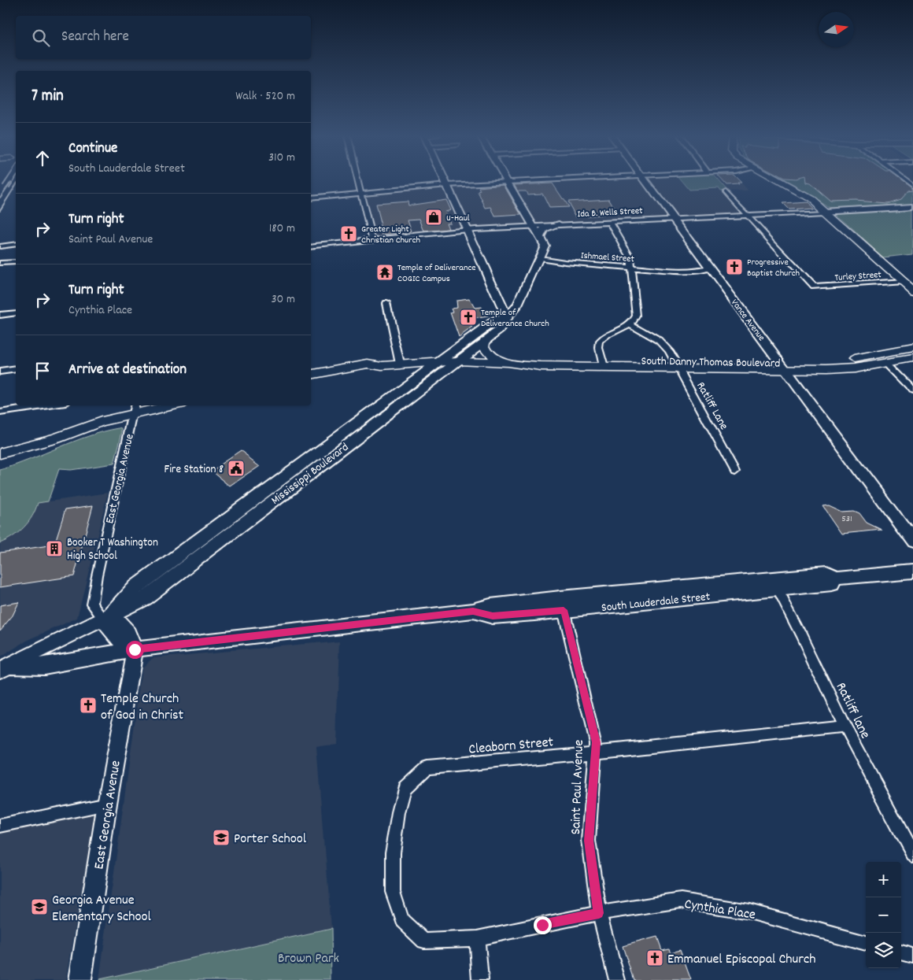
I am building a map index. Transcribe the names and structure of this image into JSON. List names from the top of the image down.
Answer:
{
  "streets": {
    "main road": ["South Danny Thomas Boulevard"],
    "street": [
      "Ida B. Wells Street",
      "Ishmael Street",
      "Turley Street",
      "Vance Avenue",
      "Ratliff Lane",
      "Mississippi Boulevard",
      "East Georgia Avenue",
      "South Lauderdale Street",
      "Ratliff lane",
      "Cleaborn Street",
      "Saint Paul Avenue",
      "Cynthia Place"
    ]
  },
  "crossings": [
    ["Ida B. Wells Street", "Turley Street"],
    ["Ida B. Wells Street", "Vance Avenue"],
    ["Ishmael Street", "Vance Avenue"],
    ["Ishmael Street", "Mississippi Boulevard"],
    ["Vance Avenue", "South Danny Thomas Boulevard"],
    ["South Danny Thomas Boulevard", "Ratliff Lane"],
    ["South Danny Thomas Boulevard", "Mississippi Boulevard"],
    ["Mississippi Boulevard", "East Georgia Avenue"],
    ["Mississippi Boulevard", "South Lauderdale Street"],
    ["East Georgia Avenue", "South Lauderdale Street"],
    ["South Lauderdale Street", "Ratliff lane"],
    ["South Lauderdale Street", "Saint Paul Avenue"],
    ["Ratliff lane", "Cleaborn Street"],
    ["Cleaborn Street", "Saint Paul Avenue"],
    ["Cleaborn Street", "Cynthia Place"],
    ["Saint Paul Avenue", "Cynthia Place"]
  ],
  "parks": ["Brown Park"],
  "places": {
    "shop": ["U-Haul"],
    "church": [
      "Greater Light Christian Church",
      "Progressive Baptist Church",
      "Temple of Deliverance Church",
      "Temple Church of God in Christ",
      "Emmanuel Episcopal Church"
    ],
    "temple": ["Temple of Deliverance COGIC Campus"],
    "public building": ["Fire Station 8"],
    "building": ["Booker T Washington High School"],
    "school or university": ["Porter School", "Georgia Avenue Elementary School"]
  },
  "house_numbers": ["531"],
  "north": "right",
  "page": {
    "search": "Search here",
    "heading": ["7 min", "Walk · 520 m"],
    "list": [
      ["Continue", "South Lauderdale Street", "310 m"],
      ["Turn right", "Saint Paul Avenue", "180 m"],
      ["Turn right", "Cynthia Place", "30 m"],
      "Arrive at destination"
    ],
    "map_buttons": ["+", "−"]
  }
}
